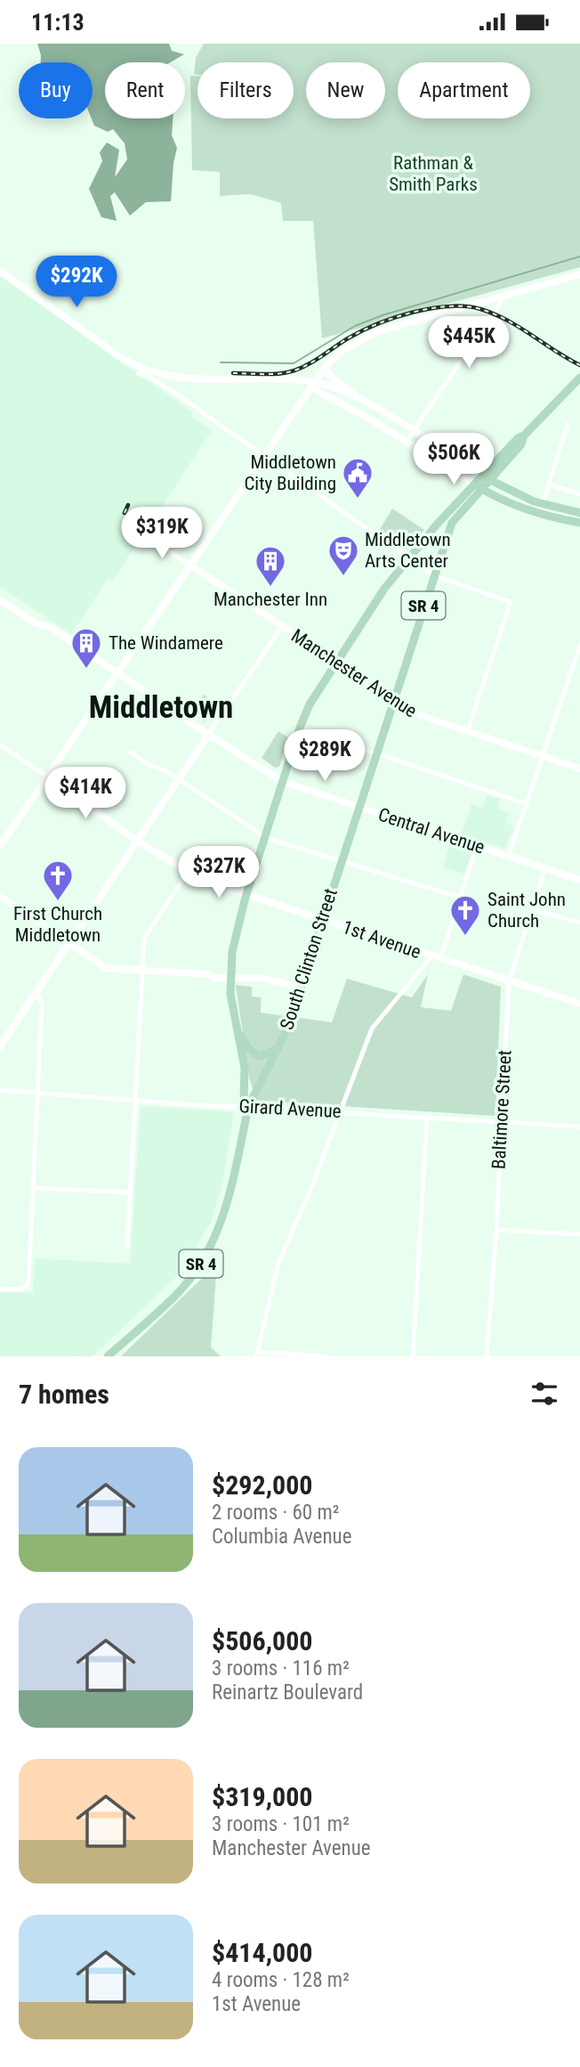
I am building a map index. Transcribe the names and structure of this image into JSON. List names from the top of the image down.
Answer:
{
  "streets": {
    "main road": ["SR 4", "South Clinton Street"],
    "street": [
      "Manchester Avenue",
      "Central Avenue",
      "1st Avenue",
      "Girard Avenue",
      "Baltimore Street"
    ]
  },
  "crossings": [
    ["SR 4", "Manchester Avenue"],
    ["SR 4", "Central Avenue"],
    ["SR 4", "1st Avenue"],
    ["SR 4", "South Clinton Street"],
    ["SR 4", "Girard Avenue"],
    ["Central Avenue", "South Clinton Street"],
    ["Central Avenue", "Baltimore Street"],
    ["1st Avenue", "South Clinton Street"],
    ["1st Avenue", "Baltimore Street"],
    ["South Clinton Street", "Girard Avenue"],
    ["Girard Avenue", "Baltimore Street"]
  ],
  "districts": ["Middletown"],
  "parks": ["Rathman & Smith Parks"],
  "places": {
    "public building": ["Middletown City Building"],
    "theatre": ["Middletown Arts Center"],
    "building": ["Manchester Inn", "The Windamere"],
    "church": ["First Church Middletown", "Saint John Church"]
  },
  "page": {
    "status": "11:13",
    "chip": [
      "Buy",
      "Rent",
      "Filters",
      "New",
      "Apartment"
    ],
    "price": [
      "$292K",
      "$445K",
      "$506K",
      "$319K",
      "$289K",
      "$414K",
      "$327K"
    ],
    "heading": "7 homes",
    "list": [
      {
        "name": "$292,000",
        "note": "2 rooms · 60 m² · Columbia Avenue"
      },
      {
        "name": "$506,000",
        "note": "3 rooms · 116 m² · Reinartz Boulevard"
      },
      {
        "name": "$319,000",
        "note": "3 rooms · 101 m² · Manchester Avenue"
      },
      {
        "name": "$414,000",
        "note": "4 rooms · 128 m² · 1st Avenue"
      }
    ]
  }
}
